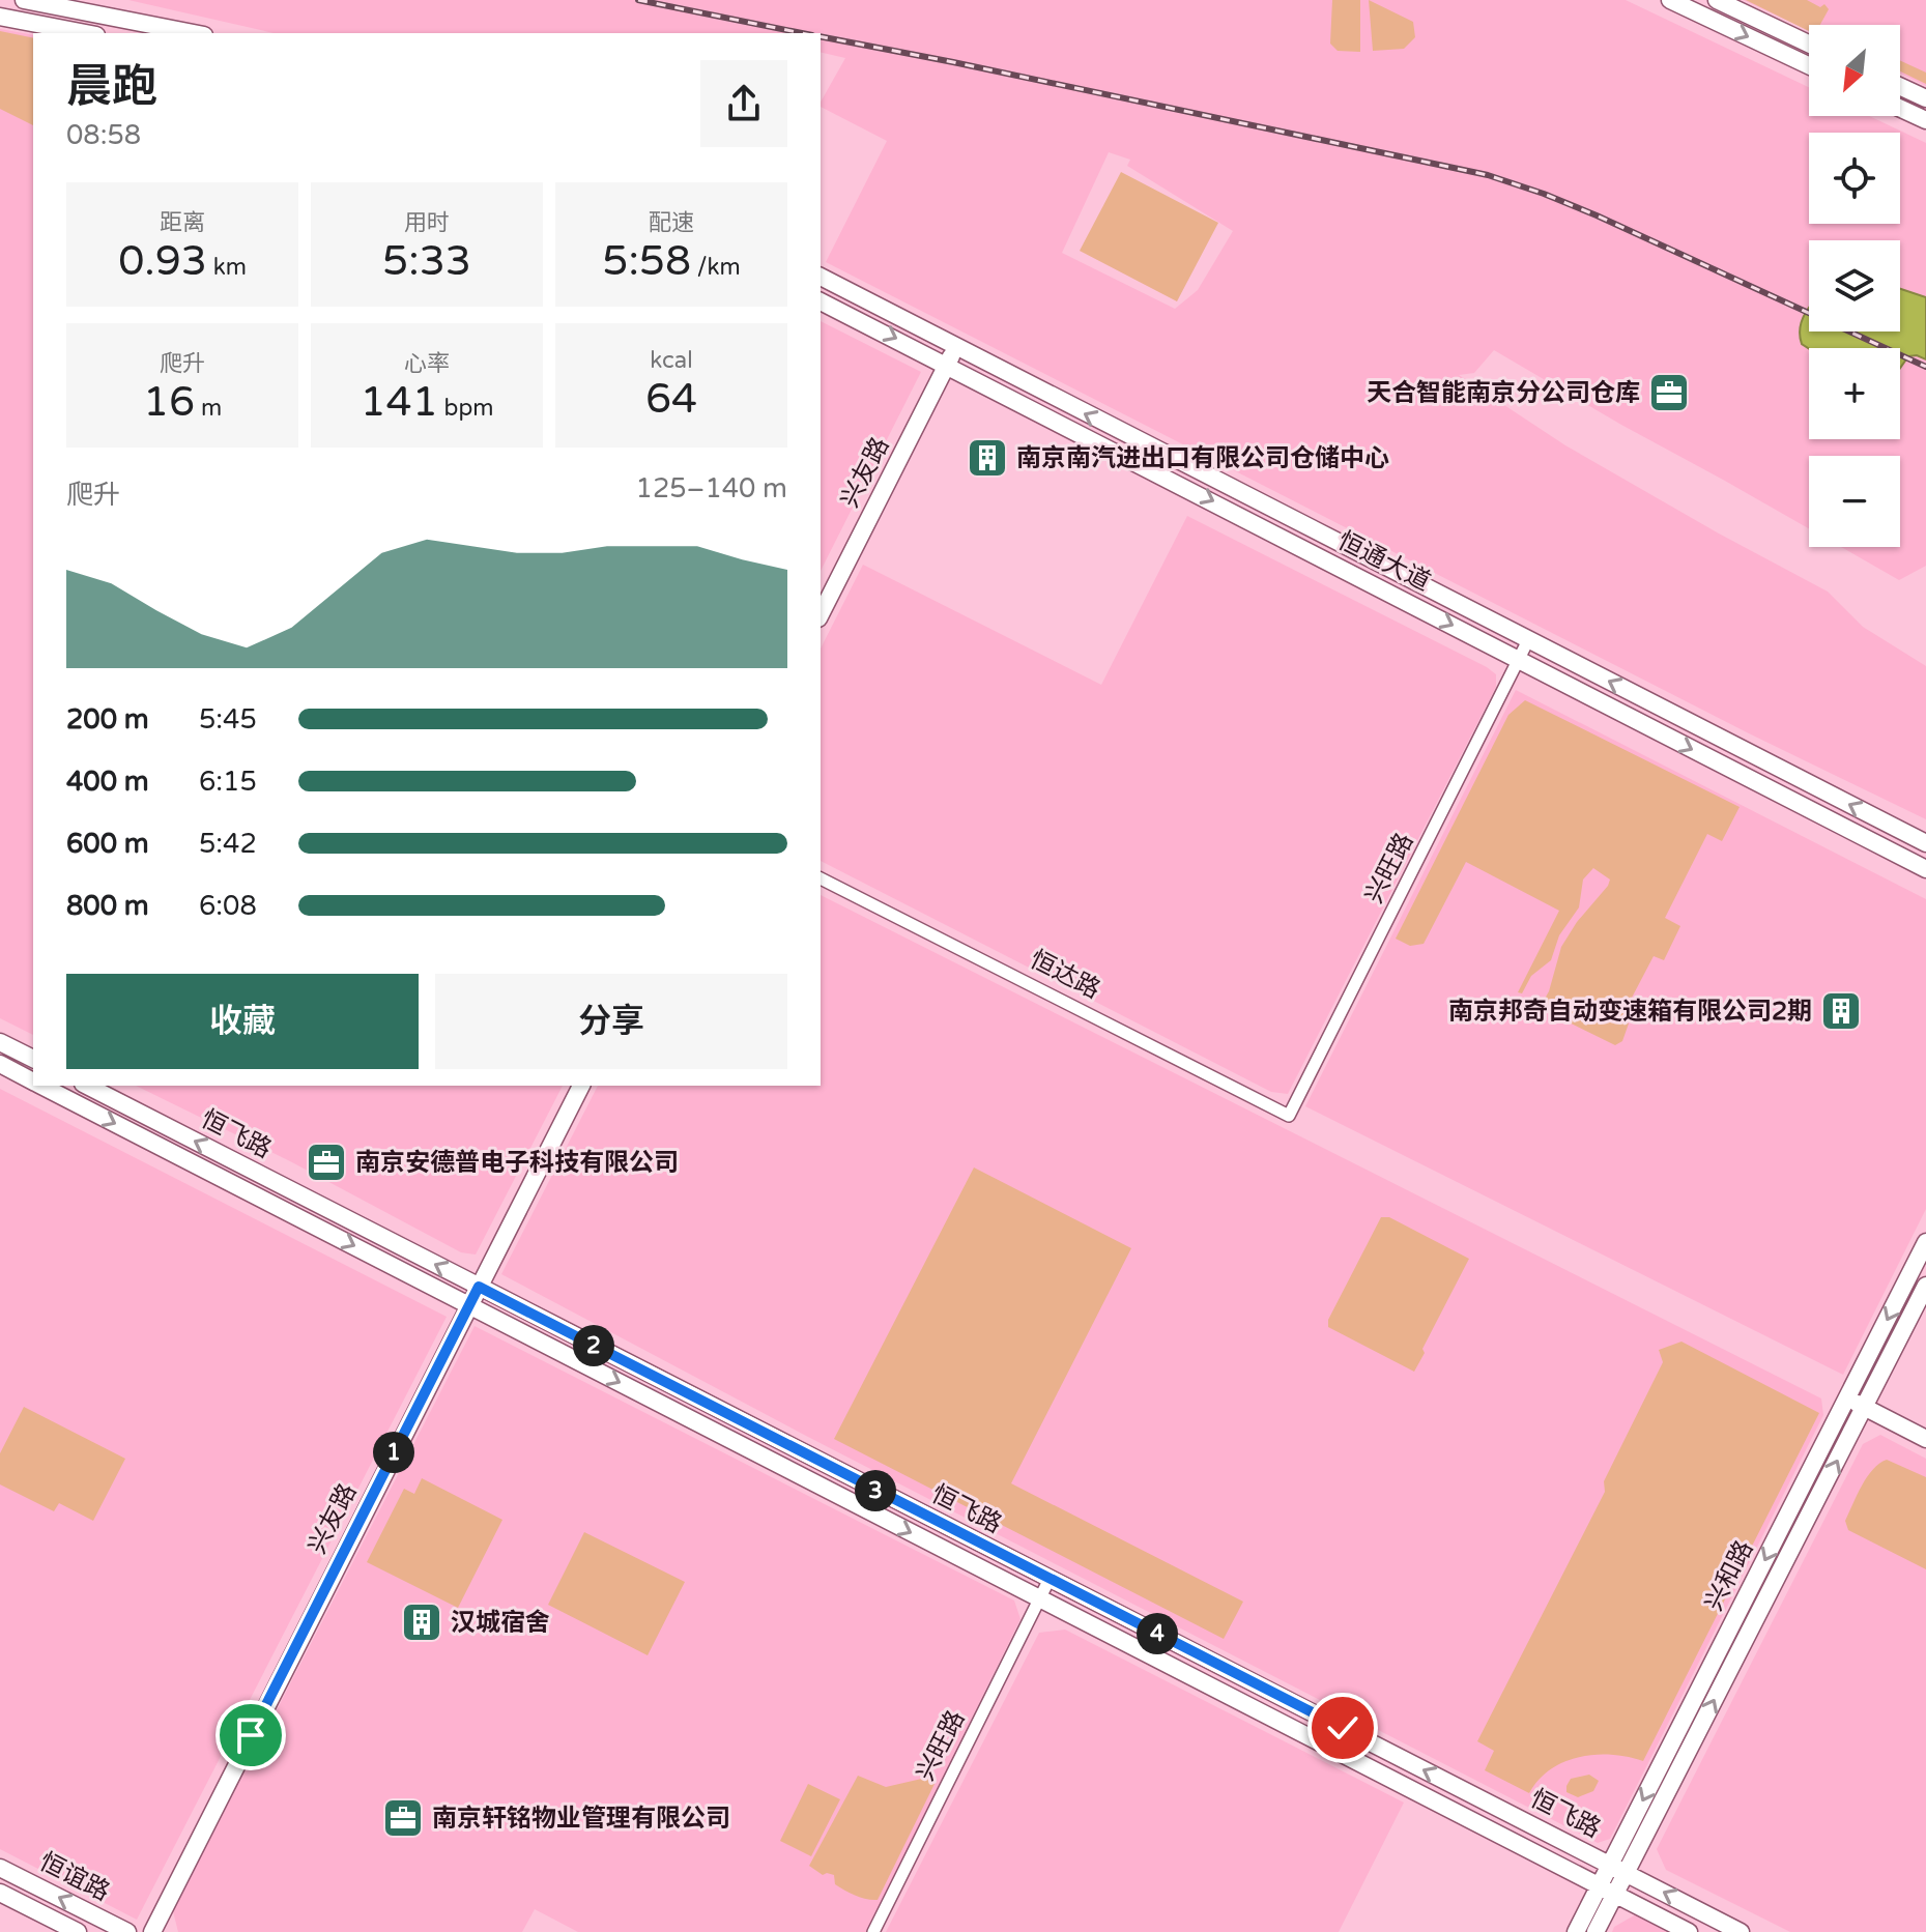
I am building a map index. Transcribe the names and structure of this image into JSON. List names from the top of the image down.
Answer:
{
  "streets": {
    "main road": [
      "兴友路",
      "恒通大道",
      "恒飞路",
      "兴和路",
      "恒谊路"
    ],
    "street": ["兴旺路", "恒达路"]
  },
  "crossings": [
    ["兴友路", "恒通大道"],
    ["兴友路", "恒飞路"],
    ["恒通大道", "兴旺路"],
    ["兴旺路", "恒达路"],
    ["兴旺路", "恒飞路"],
    ["恒飞路", "兴和路"]
  ],
  "places": {
    "office": ["天合智能南京分公司仓库", "南京安德普电子科技有限公司", "南京轩铭物业管理有限公司"],
    "building": ["南京南汽进出口有限公司仓储中心", "南京邦奇自动变速箱有限公司2期", "汉城宿舍"]
  },
  "north": "bottom left",
  "page": {
    "map_buttons": ["+", "−"],
    "heading": ["晨跑", "08:58"],
    "stats": [
      ["距离", "0.93 km"],
      ["用时", "5:33"],
      ["配速", "5:58 /km"],
      ["爬升", "16 m"],
      ["心率", "141 bpm"],
      ["kcal", "64"]
    ],
    "chart": ["爬升", "125–140 m"],
    "list": [
      {
        "name": "200 m",
        "note": "5:45"
      },
      {
        "name": "400 m",
        "note": "6:15"
      },
      {
        "name": "600 m",
        "note": "5:42"
      },
      {
        "name": "800 m",
        "note": "6:08"
      }
    ],
    "buttons": ["收藏", "分享"],
    "pins": [
      "2",
      "1",
      "3",
      "4"
    ]
  }
}
